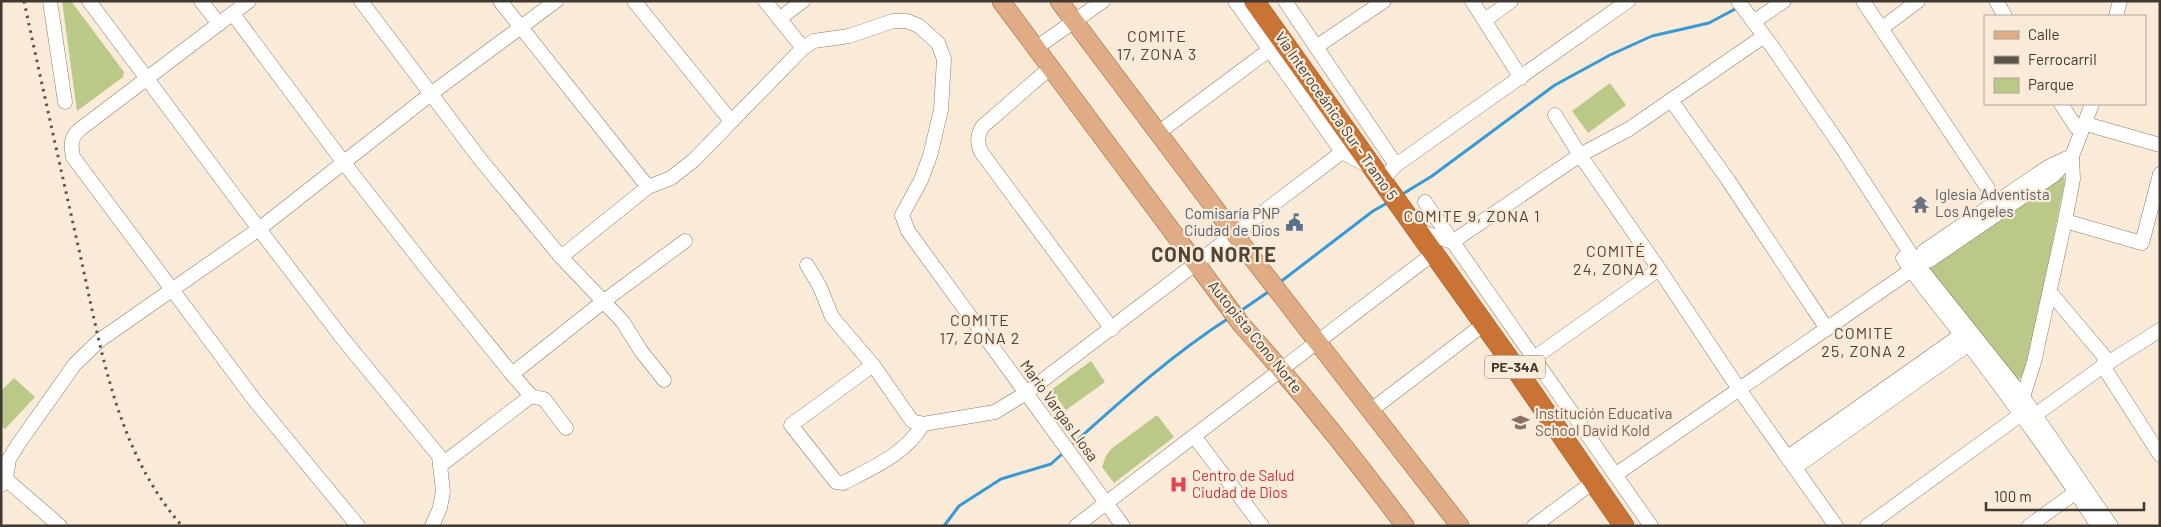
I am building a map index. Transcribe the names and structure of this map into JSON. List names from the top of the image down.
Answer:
{
  "streets": {
    "highway": ["Vía Interoceánica Sur - Tramo 5", "PE-34A"],
    "main road": ["Autopista Cono Norte"],
    "street": ["Mario Vargas Llosa"]
  },
  "districts": [
    "COMITE 17, ZONA 3",
    "COMITE 9, ZONA 1",
    "COMITÉ 24, ZONA 2",
    "CONO NORTE",
    "COMITE 17, ZONA 2",
    "COMITE 25, ZONA 2"
  ],
  "places": {
    "temple": ["Iglesia Adventista Los Angeles"],
    "public building": ["Comisaría PNP Ciudad de Dios"],
    "school or university": ["Institución Educativa School David Kold"],
    "hospital": ["Centro de Salud Ciudad de Dios"]
  },
  "legend": ["Calle", "Ferrocarril", "Parque"],
  "scale_bar": "100 m"
}
